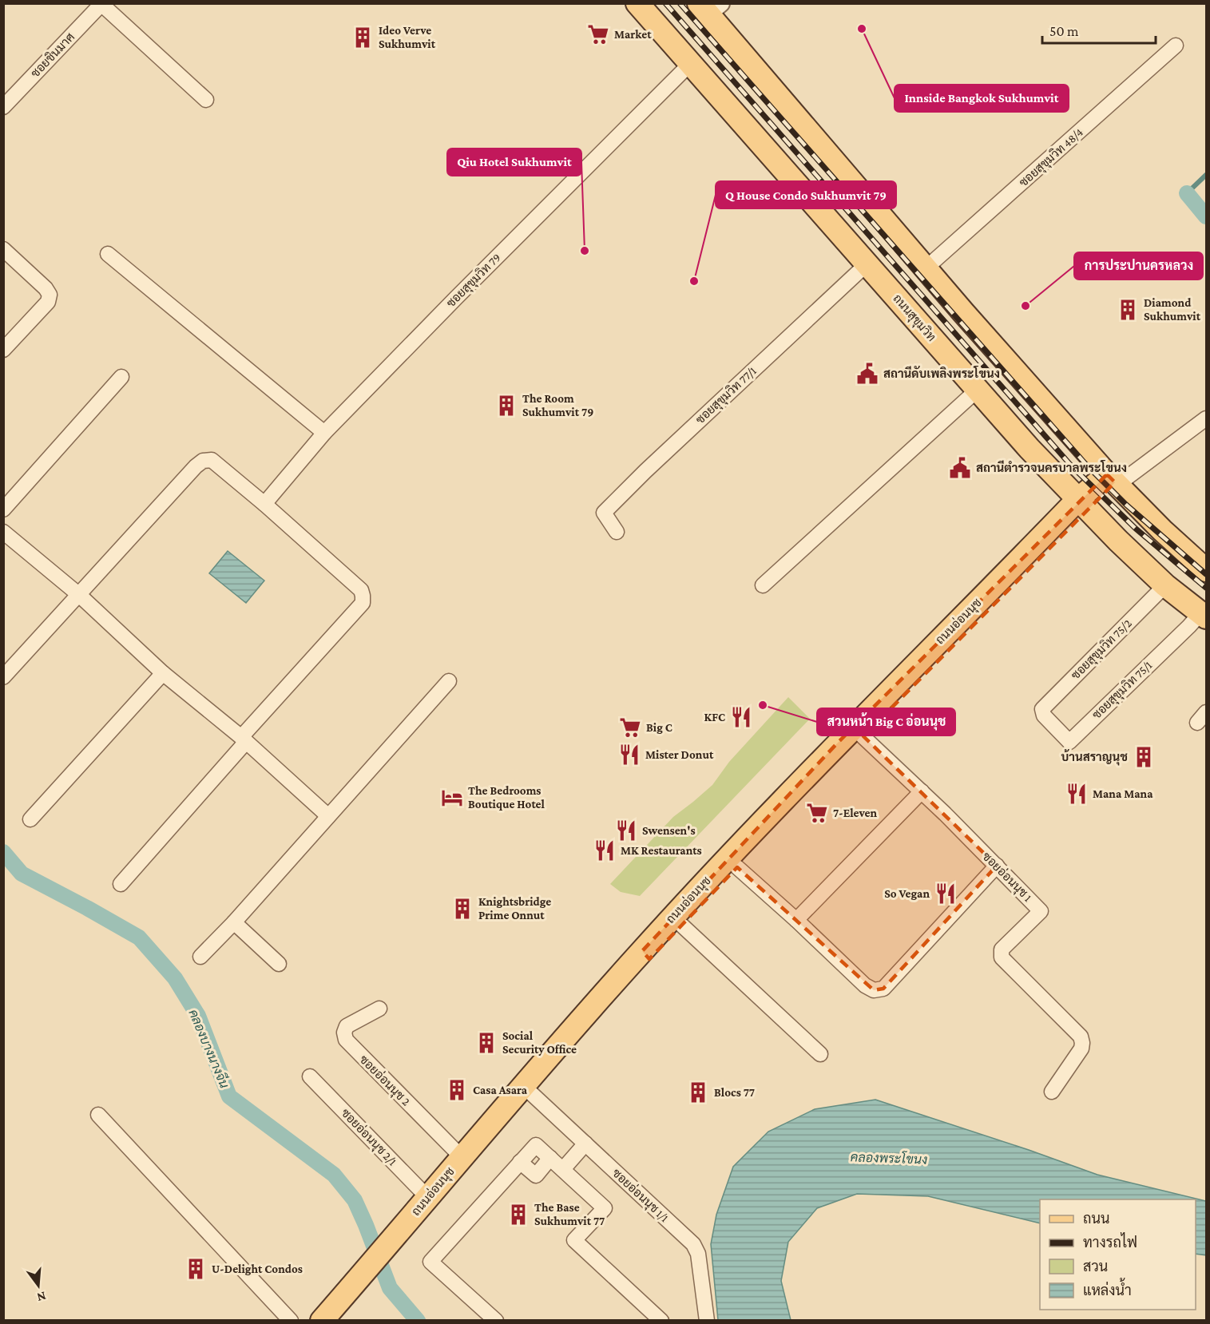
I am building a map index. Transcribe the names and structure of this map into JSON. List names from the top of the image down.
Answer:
{
  "streets": {
    "main road": ["ถนนสุขุมวิท", "ถนนอ่อนนุช"],
    "street": [
      "ซอยชินมาศ",
      "ซอยสุขุมวิท 48/4",
      "ซอยสุขุมวิท 79",
      "ซอยสุขุมวิท 77/1",
      "ซอยสุขุมวิท 75/2",
      "ซอยสุขุมวิท 75/1",
      "ซอยอ่อนนุช 1",
      "ซอยอ่อนนุช 2",
      "ซอยอ่อนนุช 2/1",
      "ซอยอ่อนนุช 1/1"
    ]
  },
  "crossings": [
    ["ซอยสุขุมวิท 79", "ถนนสุขุมวิท"],
    ["ถนนสุขุมวิท", "ซอยสุขุมวิท 77/1"],
    ["ถนนสุขุมวิท", "ถนนอ่อนนุช"],
    ["ถนนสุขุมวิท", "ซอยสุขุมวิท 75/2"],
    ["ถนนสุขุมวิท", "ซอยสุขุมวิท 75/1"],
    ["ถนนอ่อนนุช", "ซอยอ่อนนุช 1"],
    ["ถนนอ่อนนุช", "ซอยอ่อนนุช 2"],
    ["ถนนอ่อนนุช", "ซอยอ่อนนุช 2/1"],
    ["ถนนอ่อนนุช", "ซอยอ่อนนุช 1/1"],
    ["ซอยสุขุมวิท 75/2", "ซอยสุขุมวิท 75/1"]
  ],
  "water": ["คลองบางนางจีน", "คลองพระโขนง"],
  "places": {
    "other": [
      "Innside Bangkok Sukhumvit",
      "Qiu Hotel Sukhumvit",
      "Q House Condo Sukhumvit 79",
      "การประปานครหลวง",
      "สวนหน้า Big C อ่อนนุช"
    ],
    "supermarket": ["Market", "Big C", "7-Eleven"],
    "building": [
      "Ideo Verve Sukhumvit",
      "Diamond Sukhumvit",
      "The Room Sukhumvit 79",
      "บ้านสราญนุช",
      "Knightsbridge Prime Onnut",
      "Social Security Office",
      "Casa Asara",
      "Blocs 77",
      "The Base Sukhumvit 77",
      "U-Delight Condos"
    ],
    "public building": ["สถานีดับเพลิงพระโขนง", "สถานีตำรวจนครบาลพระโขนง"],
    "restaurant": [
      "KFC",
      "Mister Donut",
      "Mana Mana",
      "Swensen's",
      "MK Restaurants",
      "So Vegan"
    ],
    "hotel": ["The Bedrooms Boutique Hotel"]
  },
  "legend": [
    "ถนน",
    "ทางรถไฟ",
    "สวน",
    "แหล่งน้ำ"
  ],
  "scale_bar": "50 m",
  "north": "bottom"
}
